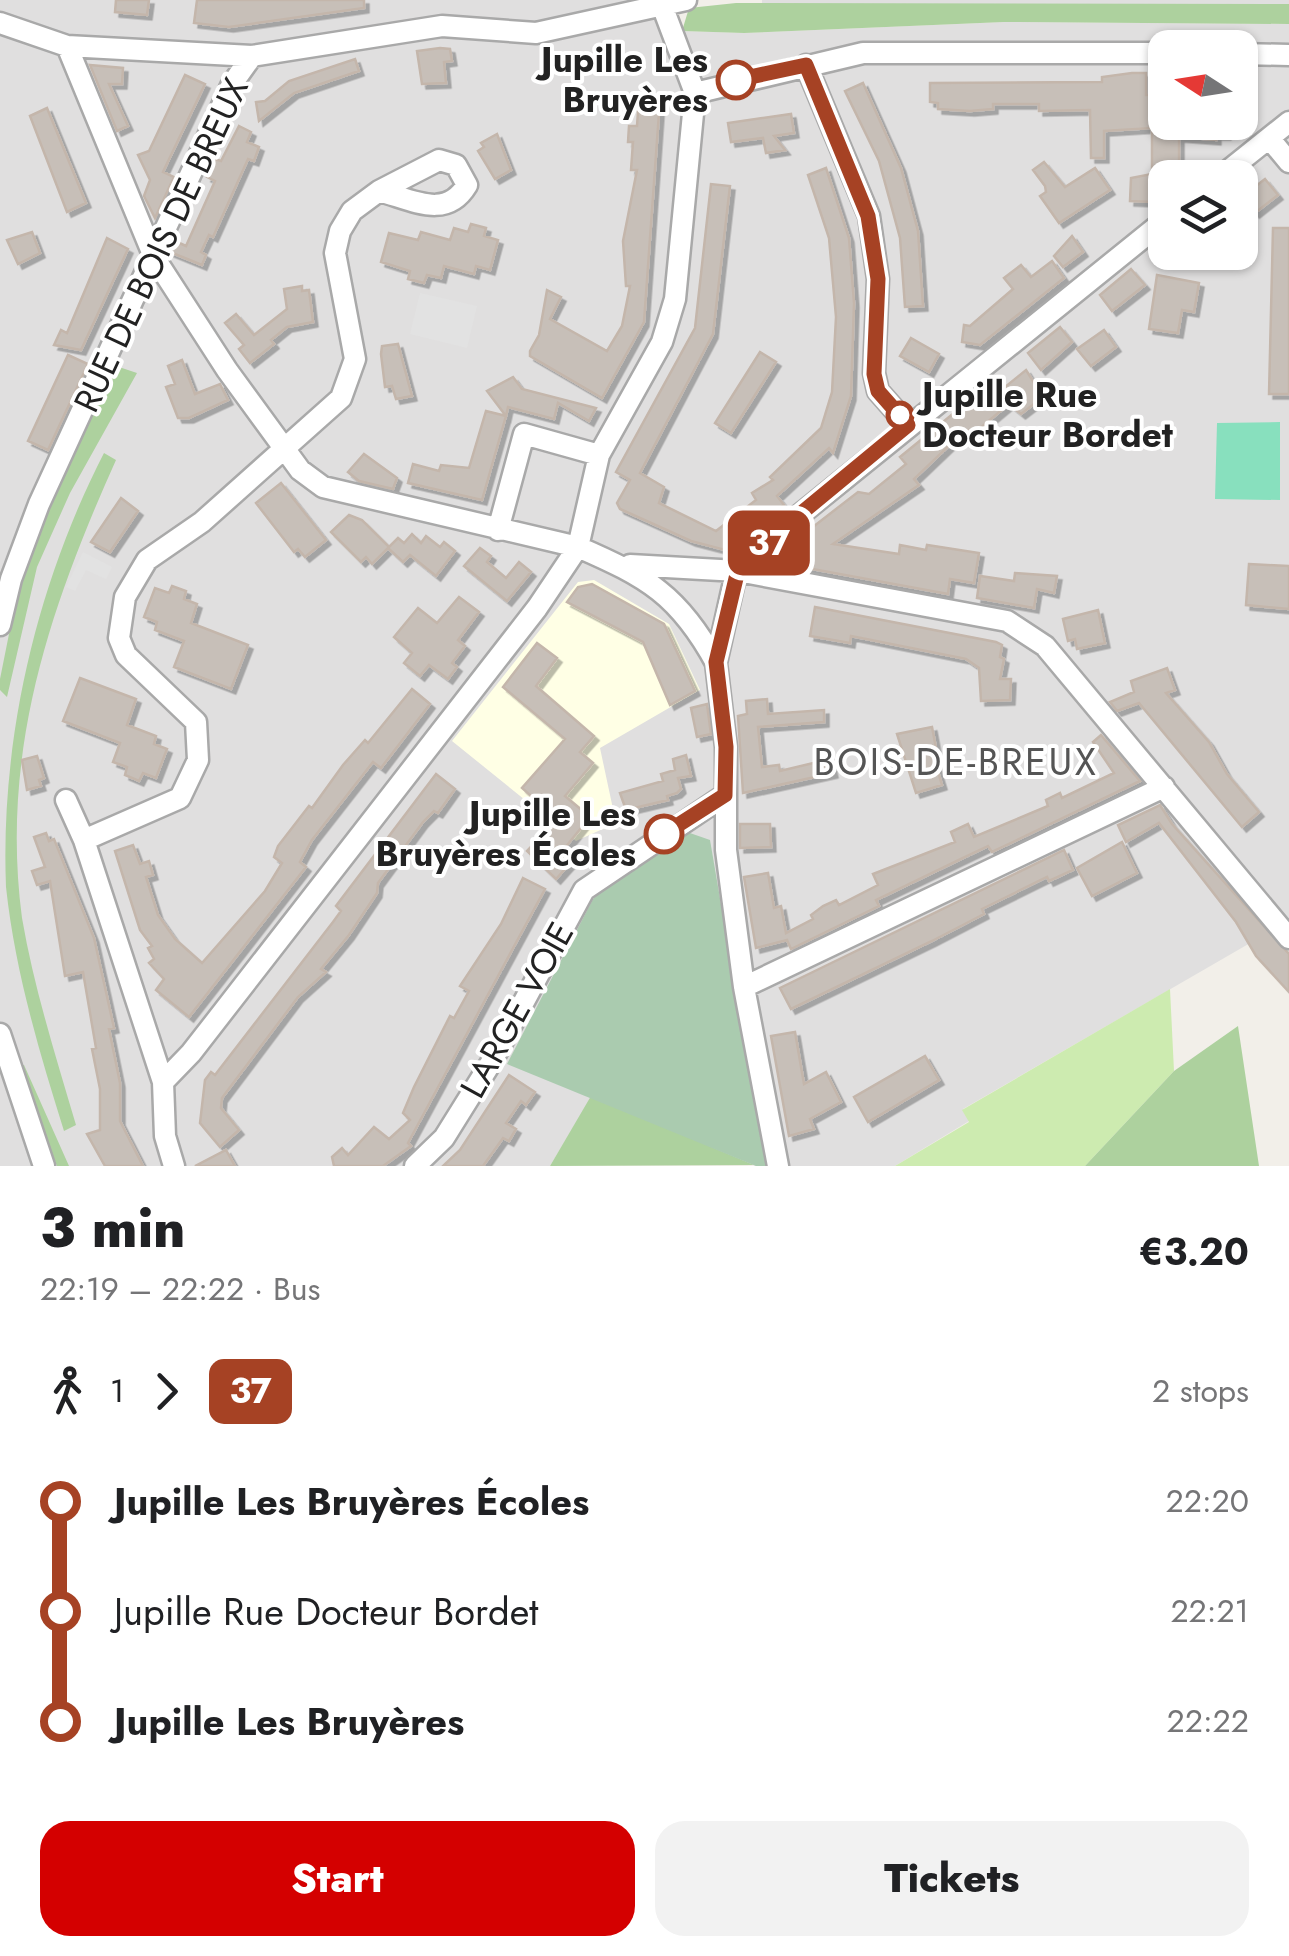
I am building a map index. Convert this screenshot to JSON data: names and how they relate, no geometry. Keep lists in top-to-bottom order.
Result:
{
  "streets": {
    "street": ["RUE DE BOIS DE BREUX", "LARGE VOIE"]
  },
  "districts": ["BOIS-DE-BREUX"],
  "places": ["Jupille Les Bruyères", "Jupille Rue Docteur Bordet", "Jupille Les Bruyères Écoles"],
  "lines": ["bus line 37"],
  "north": "left",
  "page": {
    "on_map": "37",
    "heading": ["3 min", "22:19 – 22:22 · Bus", "€3.20"],
    "legs": ["1", "37", "2 stops"],
    "list": [
      {
        "name": "Jupille Les Bruyères Écoles",
        "value": "22:20"
      },
      {
        "name": "Jupille Rue Docteur Bordet",
        "value": "22:21"
      },
      {
        "name": "Jupille Les Bruyères",
        "value": "22:22"
      }
    ],
    "buttons": ["Start", "Tickets"]
  }
}
